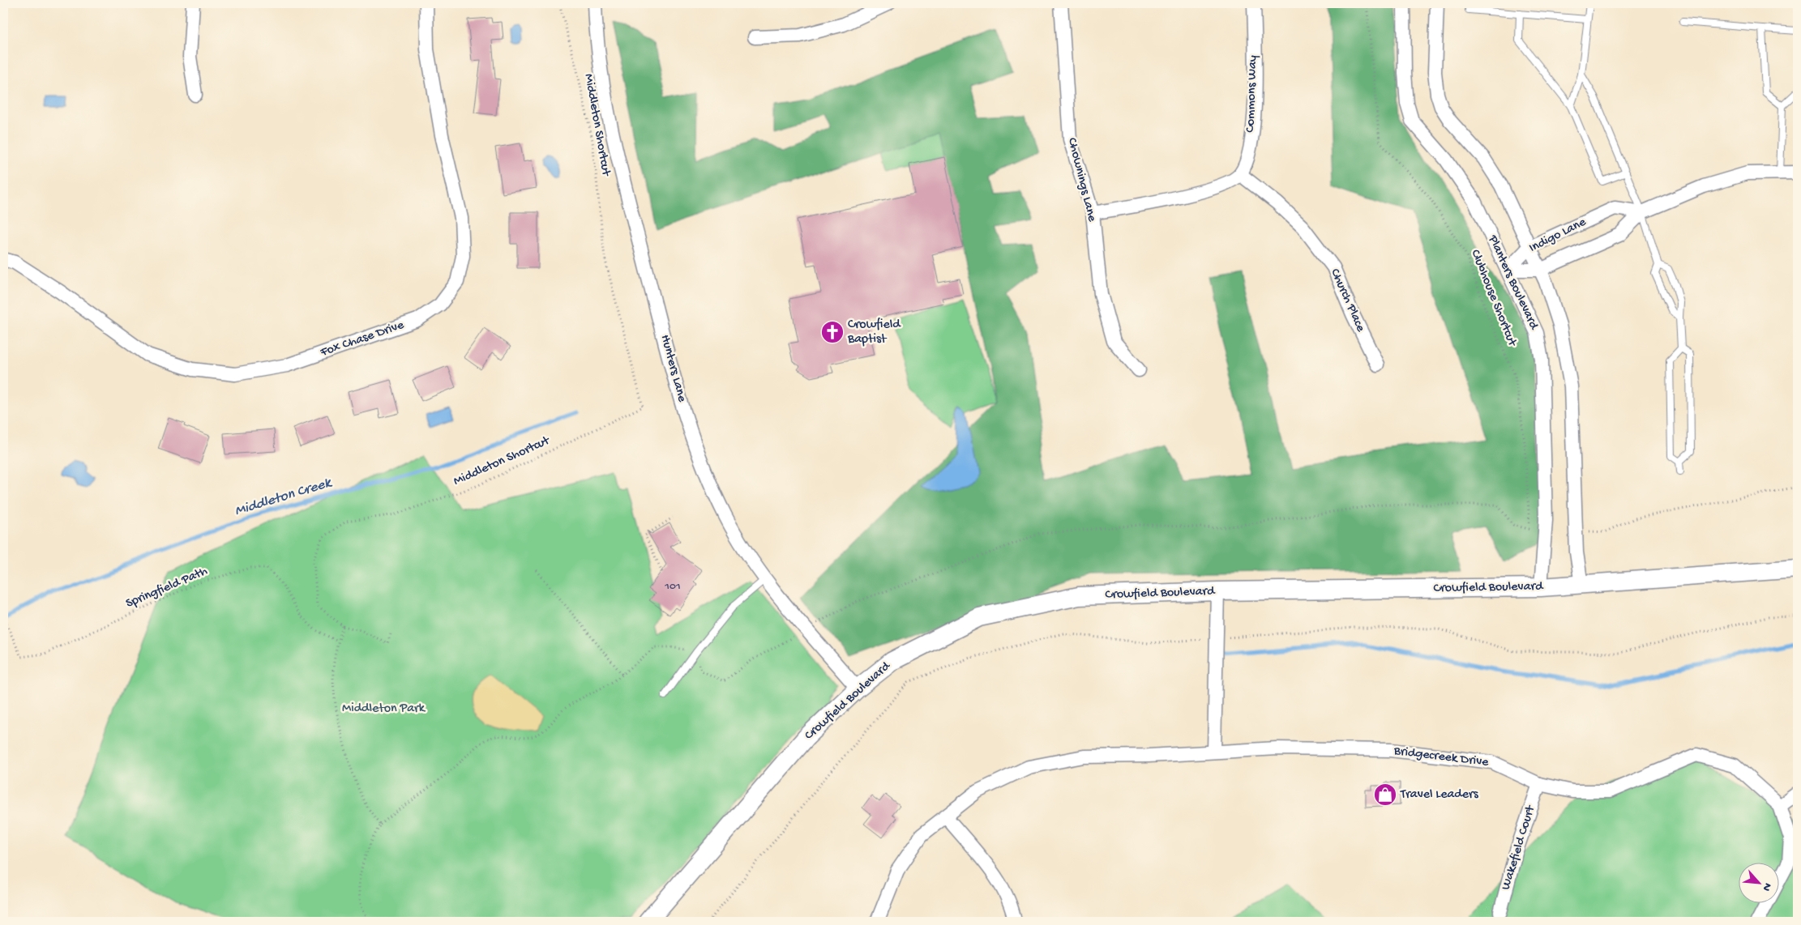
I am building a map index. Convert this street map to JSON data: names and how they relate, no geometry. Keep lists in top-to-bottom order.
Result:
{
  "streets": {
    "main road": ["Crowfield Boulevard"],
    "street": [
      "Commons Way",
      "Chownings Lane",
      "Indigo Lane",
      "Planters Boulevard",
      "Church Place",
      "Fox Chase Drive",
      "Hunters Lane",
      "Bridgecreek Drive",
      "Wakefield Court"
    ],
    "path": ["Middleton Shortcut", "Clubhouse Shortcut", "Springfield Path"]
  },
  "crossings": [
    ["Commons Way", "Church Place"],
    ["Indigo Lane", "Planters Boulevard"],
    ["Planters Boulevard", "Crowfield Boulevard"],
    ["Hunters Lane", "Crowfield Boulevard"],
    ["Bridgecreek Drive", "Wakefield Court"]
  ],
  "water": ["Middleton Creek"],
  "parks": ["Middleton Park"],
  "places": {
    "church": ["Crowfield Baptist"],
    "shop": ["Travel Leaders"]
  },
  "house_numbers": ["101"],
  "north": "bottom right"
}
